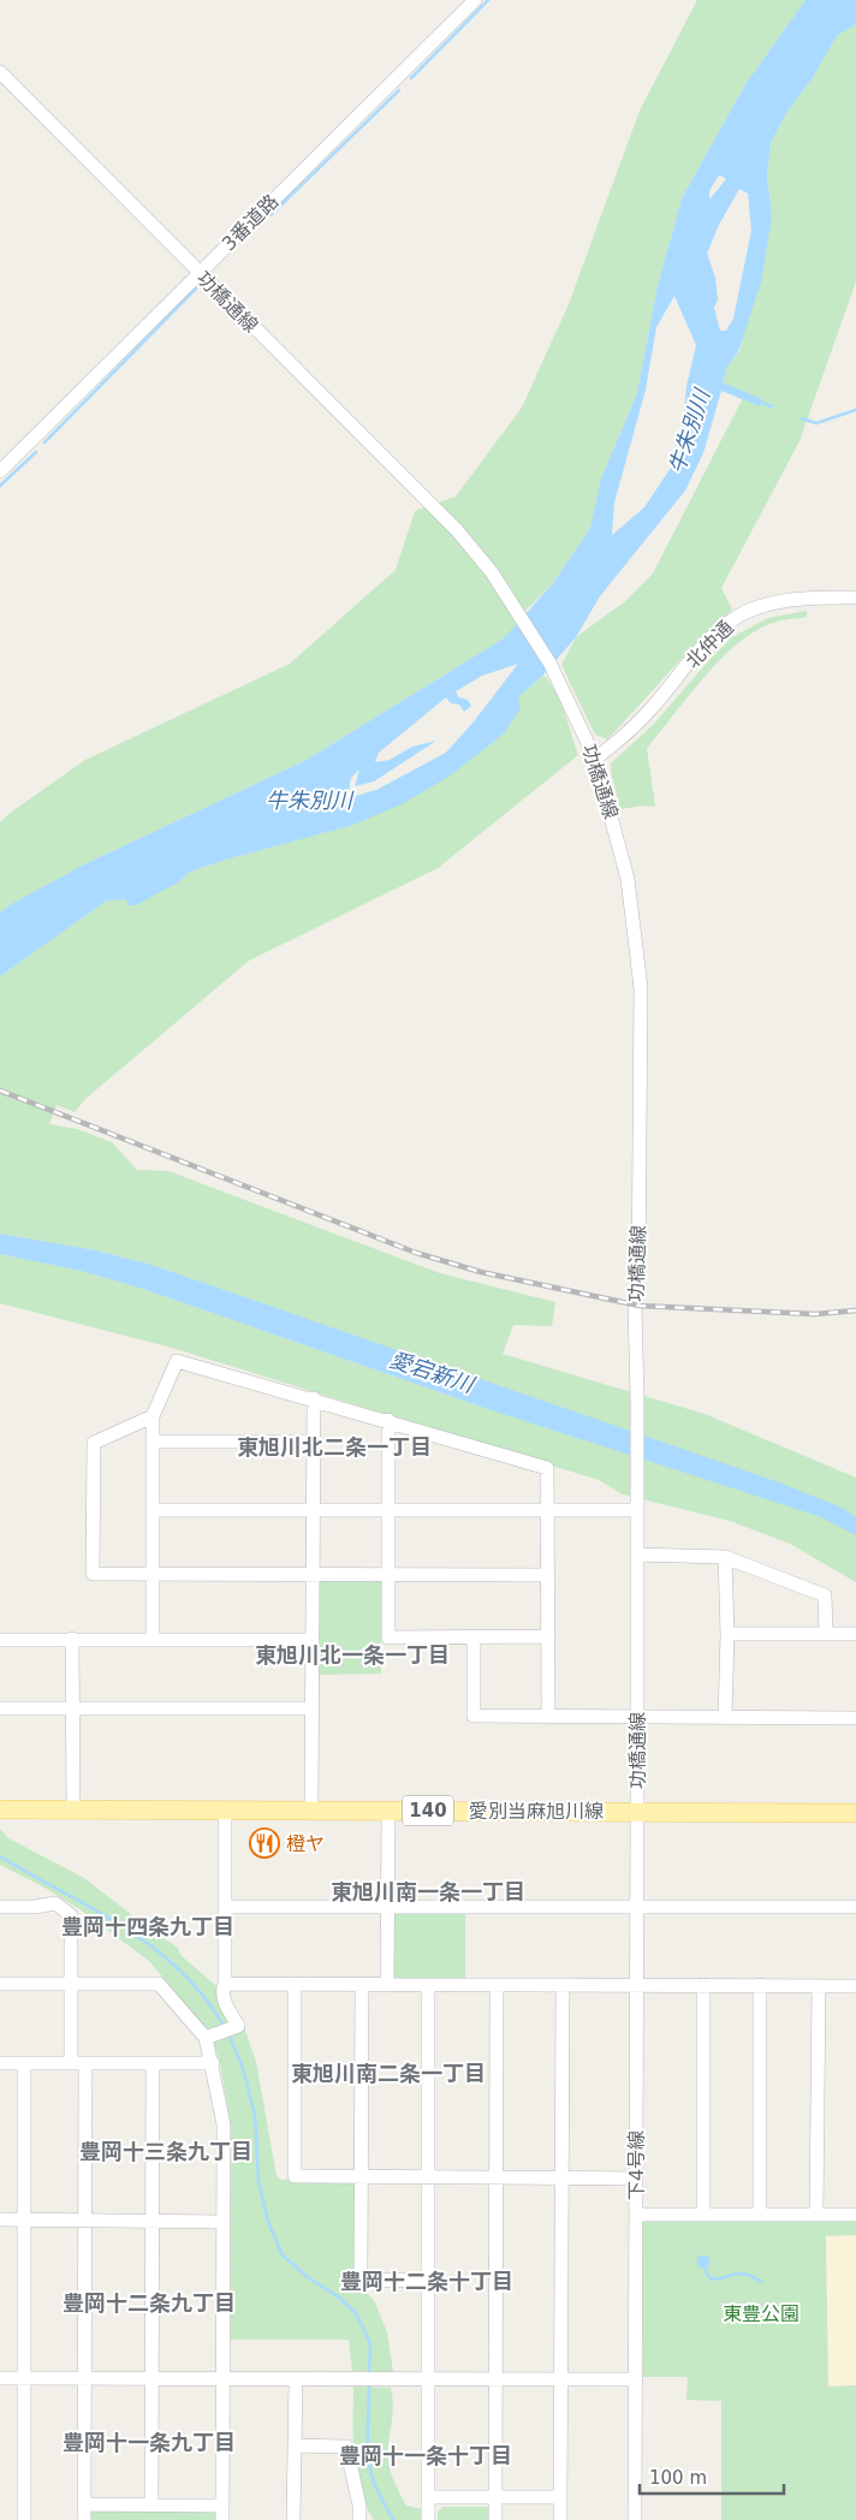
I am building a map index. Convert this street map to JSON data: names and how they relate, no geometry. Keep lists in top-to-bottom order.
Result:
{
  "streets": {
    "main road": ["140", "愛別当麻旭川線"],
    "street": [
      "3番道路",
      "功橋通線",
      "北仲通",
      "下4号線"
    ]
  },
  "crossings": [
    ["3番道路", "功橋通線"],
    ["功橋通線", "北仲通"],
    ["功橋通線", "愛別当麻旭川線"],
    ["功橋通線", "下4号線"],
    ["愛別当麻旭川線", "下4号線"]
  ],
  "districts": [
    "東旭川北二条一丁目",
    "東旭川北一条一丁目",
    "東旭川南一条一丁目",
    "豊岡十四条九丁目",
    "東旭川南二条一丁目",
    "豊岡十三条九丁目",
    "豊岡十二条十丁目",
    "豊岡十二条九丁目",
    "豊岡十一条九丁目",
    "豊岡十一条十丁目"
  ],
  "water": ["牛朱別川", "愛宕新川"],
  "parks": ["東豊公園"],
  "places": {
    "restaurant": ["橙ヤ"]
  },
  "scale_bar": "100 m"
}
